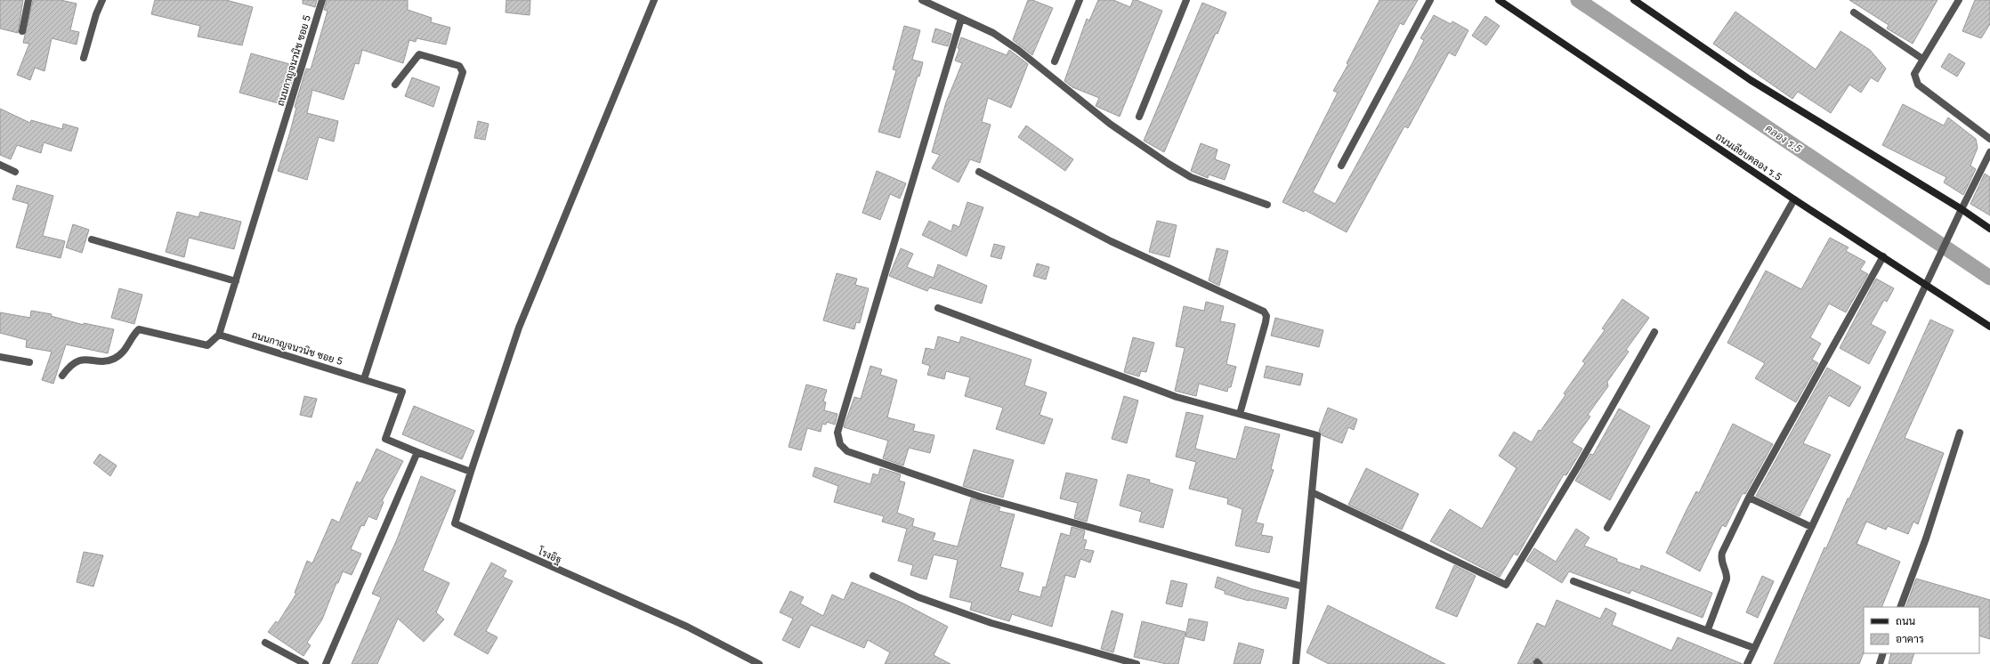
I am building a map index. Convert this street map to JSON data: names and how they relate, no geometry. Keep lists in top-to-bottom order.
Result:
{
  "streets": {
    "street": ["ถนนกาญจนวนิช ซอย 5", "ถนนเลียบคลอง ร.5", "โรงอิฐ"]
  },
  "water": ["คลอง ร.5"],
  "legend": ["ถนน", "อาคาร"]
}
